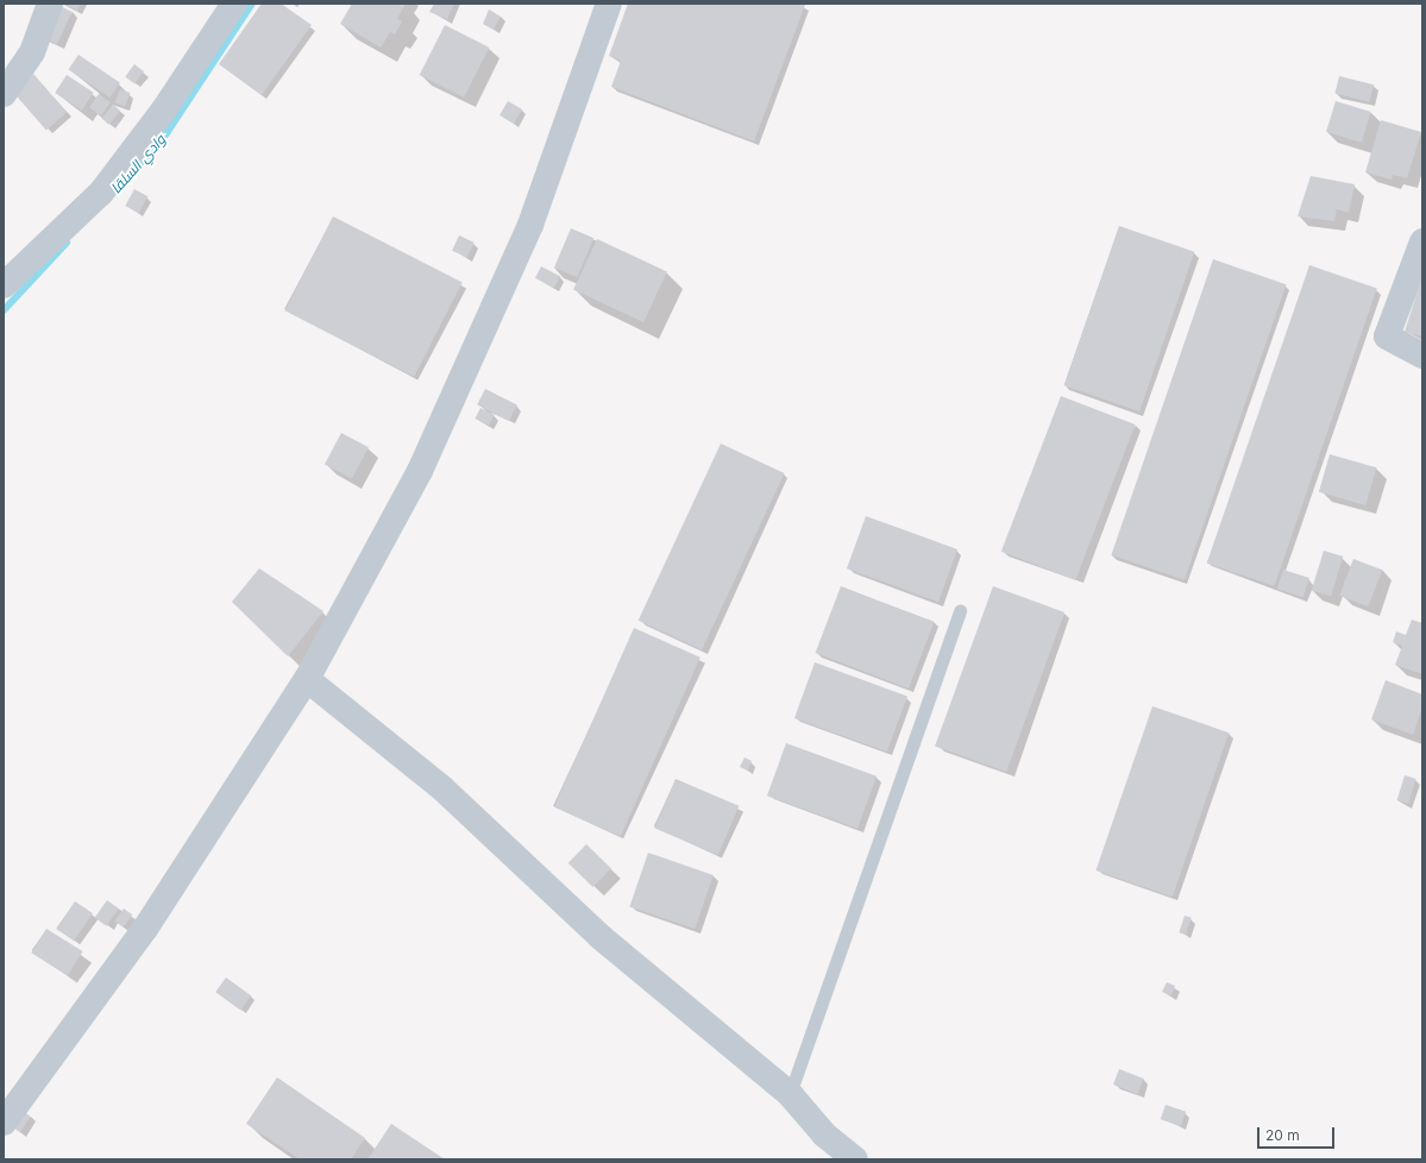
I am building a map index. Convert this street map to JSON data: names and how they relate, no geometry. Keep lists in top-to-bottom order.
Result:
{
  "water": ["وادي السلقا"],
  "scale_bar": "20 m"
}
